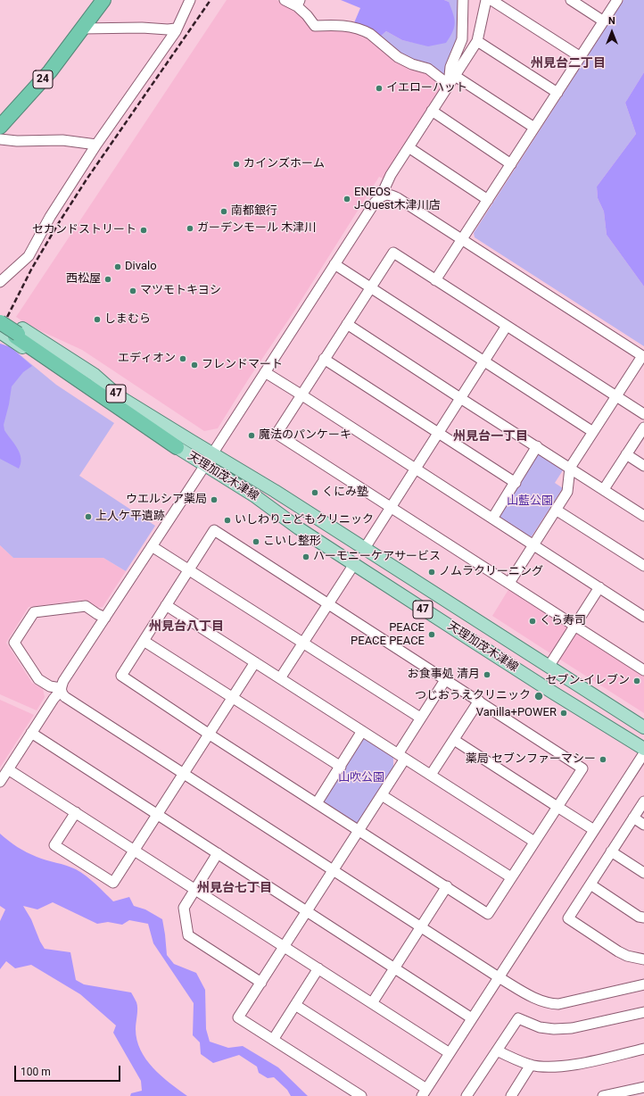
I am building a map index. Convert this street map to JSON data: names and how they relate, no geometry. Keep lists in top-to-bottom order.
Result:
{
  "streets": {
    "highway": ["24"],
    "main road": ["47", "天理加茂木津線"]
  },
  "districts": [
    "州見台二丁目",
    "州見台一丁目",
    "州見台八丁目",
    "州見台七丁目"
  ],
  "parks": ["山藍公園", "山吹公園"],
  "places": [
    "イエローハット",
    "カインズホーム",
    "ENEOS J-Quest木津川店",
    "南都銀行",
    "ガーデンモール 木津川",
    "セカンドストリート",
    "Divalo",
    "西松屋",
    "マツモトキヨシ",
    "しまむら",
    "エディオン",
    "フレンドマート",
    "魔法のパンケーキ",
    "くにみ塾",
    "ウエルシア薬局",
    "上人ケ平遺跡",
    "いしわりこどもクリニック",
    "こいし整形",
    "ハーモニーケアサービス",
    "ノムラクリーニング",
    "くら寿司",
    "PEACE PEACE PEACE",
    "お食事処 清月",
    "セブン-イレブン",
    "つじおうえクリニック",
    "Vanilla+POWER",
    "薬局 セブンファーマシー"
  ],
  "scale_bar": "100 m",
  "north": "top"
}
